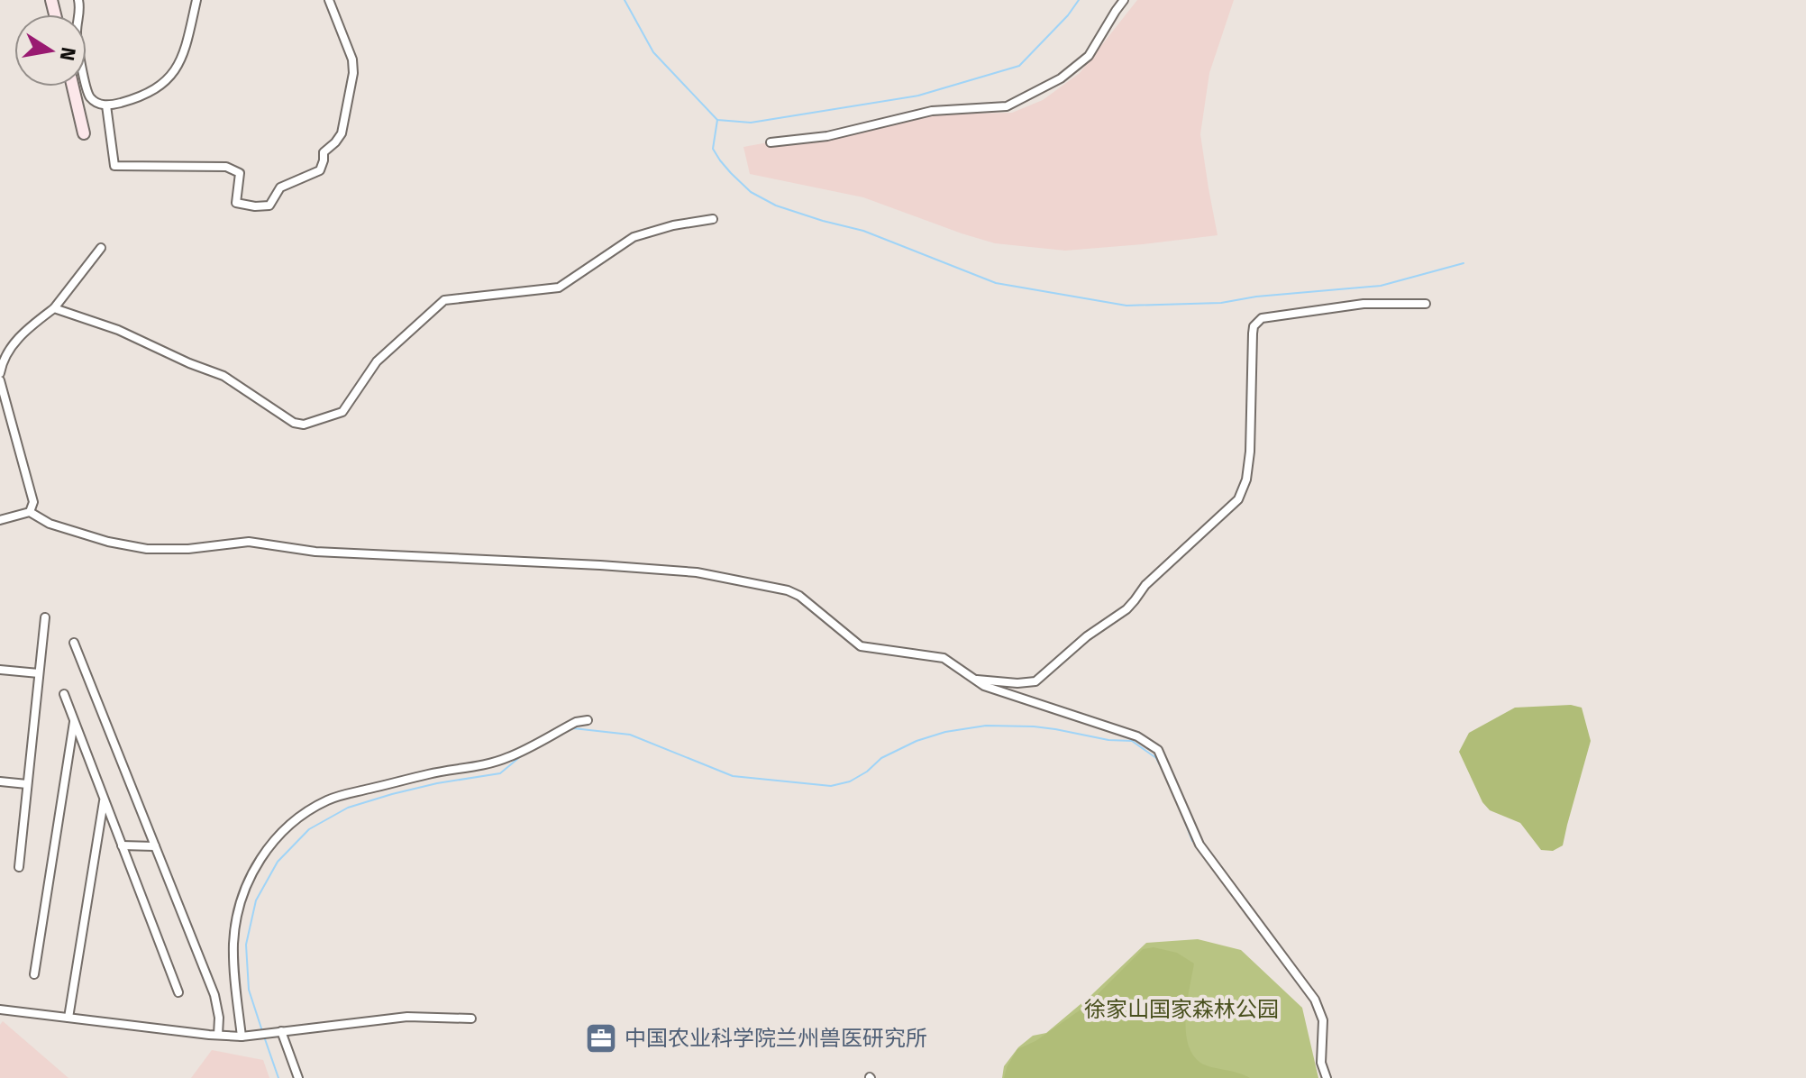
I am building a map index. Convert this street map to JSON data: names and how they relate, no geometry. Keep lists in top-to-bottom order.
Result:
{
  "parks": ["徐家山国家森林公园"],
  "places": {
    "office": ["中国农业科学院兰州兽医研究所"]
  },
  "north": "right"
}
